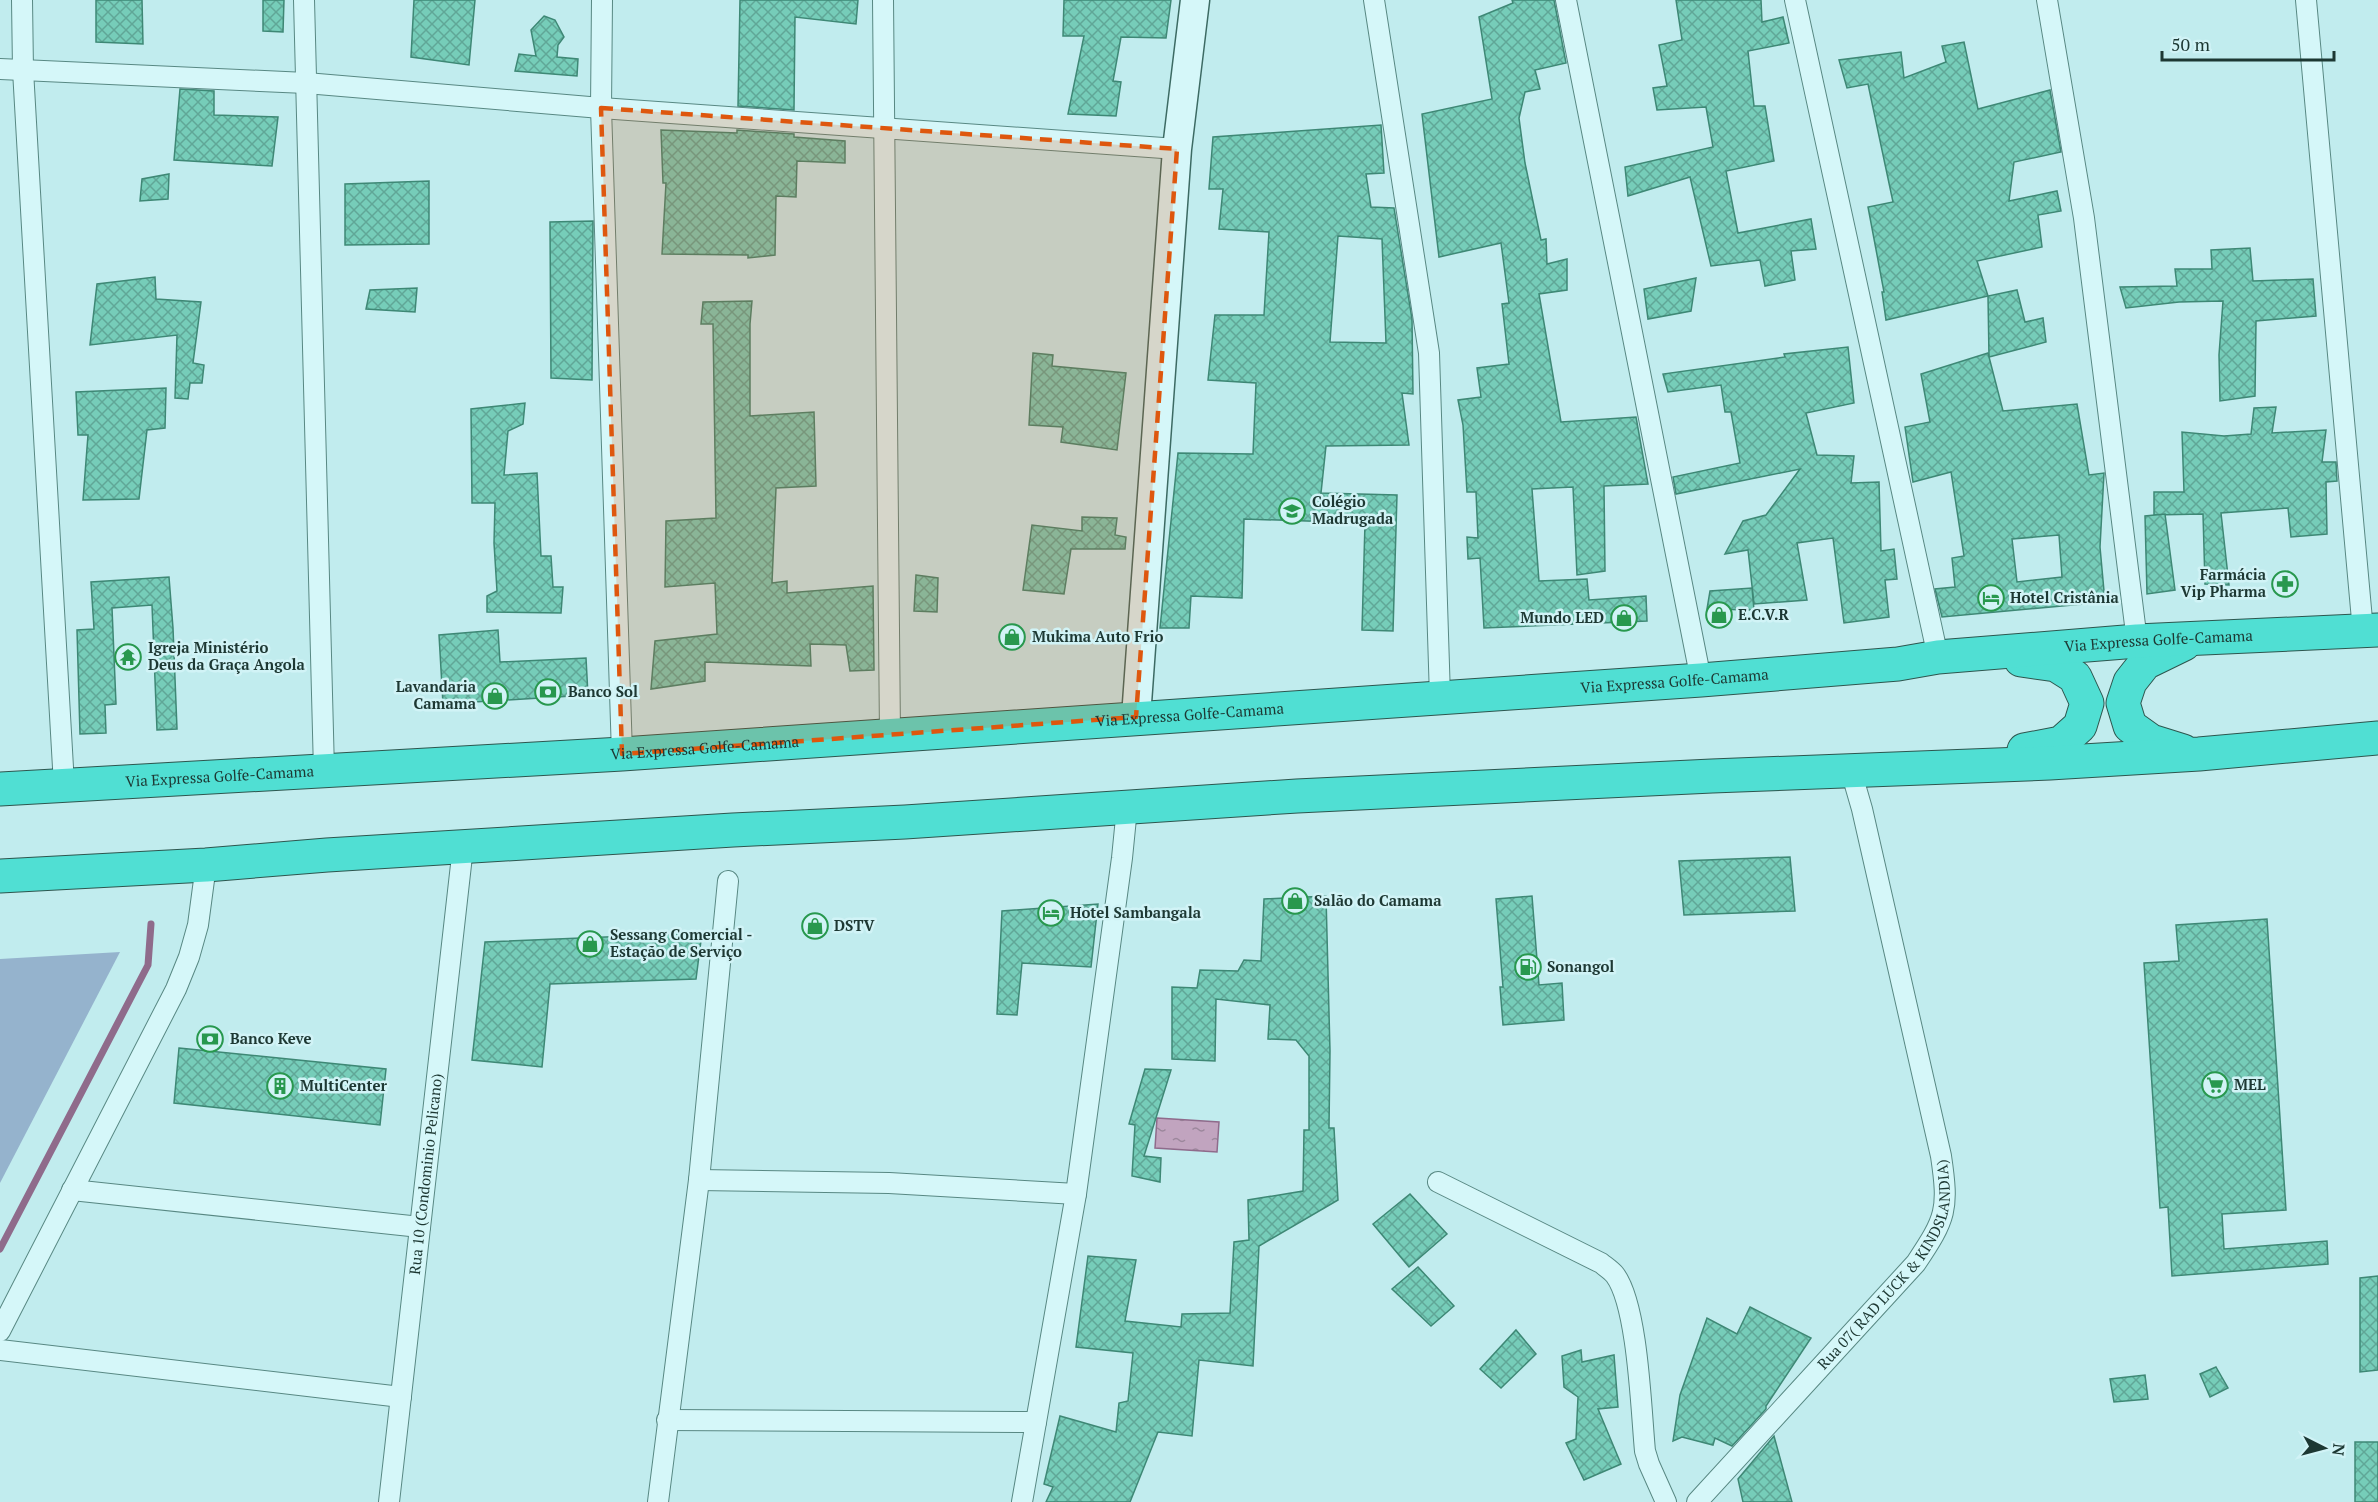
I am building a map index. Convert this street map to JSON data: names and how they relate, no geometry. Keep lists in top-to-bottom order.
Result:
{
  "streets": {
    "highway": ["Via Expressa Golfe-Camama"],
    "street": ["Rua 10 (Condominio Pelicano)", "Rua 07( RAD LUCK & KINDSLANDIA)"]
  },
  "places": {
    "school or university": ["Colégio Madrugada"],
    "pharmacy": ["Farmácia Vip Pharma"],
    "hotel": ["Hotel Cristânia", "Hotel Sambangala"],
    "shop": [
      "E.C.V.R",
      "Mundo LED",
      "Mukima Auto Frio",
      "Lavandaria Camama",
      "Salão do Camama",
      "DSTV",
      "Sessang Comercial - Estação de Serviço"
    ],
    "temple": ["Igreja Ministério Deus da Graça Angola"],
    "bank": ["Banco Sol", "Banco Keve"],
    "fuel station": ["Sonangol"],
    "supermarket": ["MEL"],
    "building": ["MultiCenter"]
  },
  "scale_bar": "50 m",
  "north": "right"
}
